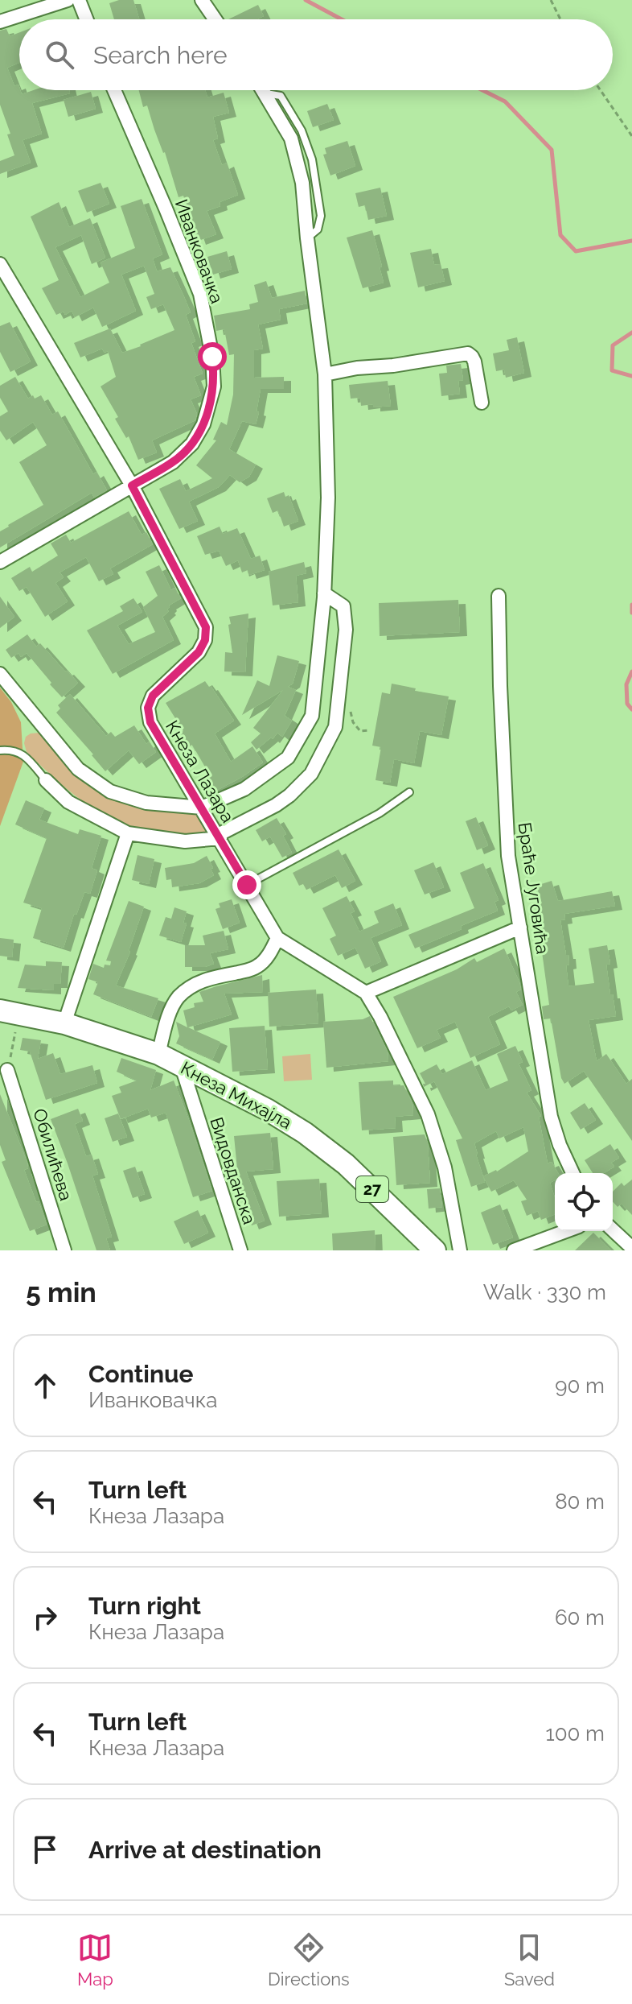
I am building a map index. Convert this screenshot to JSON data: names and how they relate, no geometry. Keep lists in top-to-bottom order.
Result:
{
  "streets": {
    "main road": ["Кнеза Михајла", "27"],
    "street": [
      "Иванковачка",
      "Кнеза Лазара",
      "Браће Југовића",
      "Обилићева",
      "Видовданска"
    ]
  },
  "crossings": [
    ["Иванковачка", "Кнеза Лазара"],
    ["Кнеза Михајла", "Видовданска"]
  ],
  "page": {
    "search": "Search here",
    "heading": ["5 min", "Walk · 330 m"],
    "list": [
      ["Continue", "Иванковачка", "90 m"],
      ["Turn left", "Кнеза Лазара", "80 m"],
      ["Turn right", "Кнеза Лазара", "60 m"],
      ["Turn left", "Кнеза Лазара", "100 m"],
      "Arrive at destination"
    ],
    "nav": ["Map", "Directions", "Saved"]
  }
}
